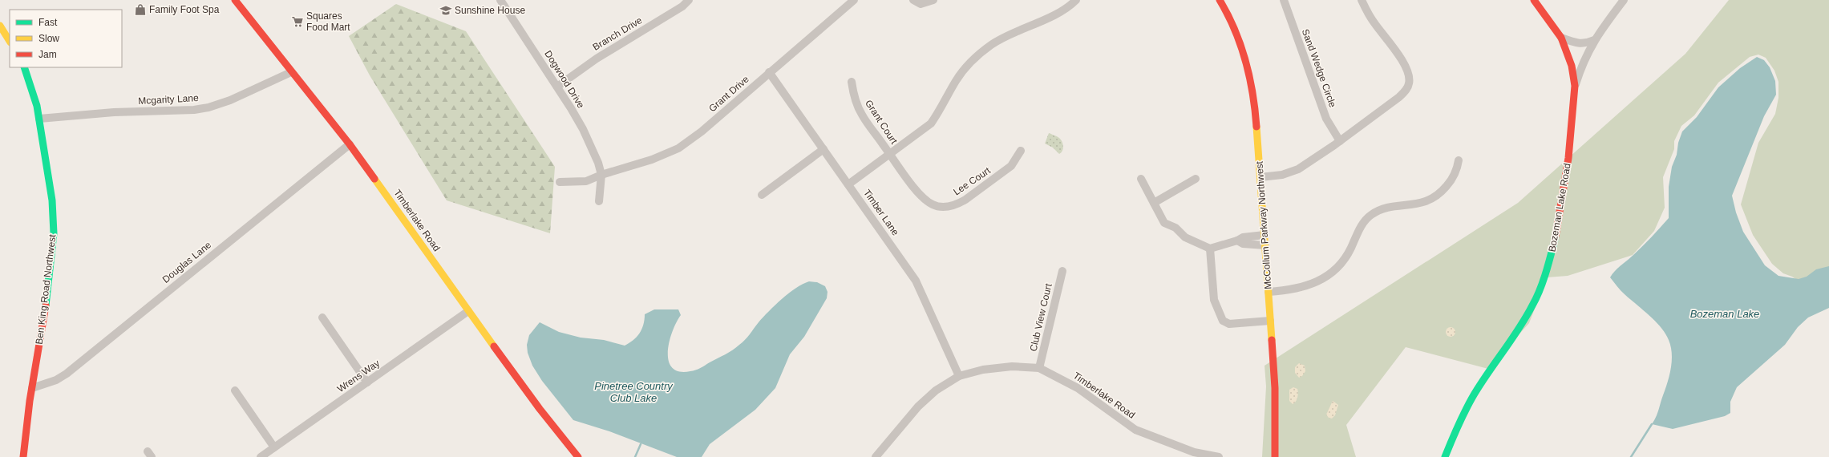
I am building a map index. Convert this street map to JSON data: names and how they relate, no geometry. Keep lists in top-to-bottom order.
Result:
{
  "streets": {
    "street": [
      "Branch Drive",
      "Sand Wedge Circle",
      "Dogwood Drive",
      "Grant Drive",
      "Mcgarity Lane",
      "Grant Court",
      "Lee Court",
      "Bozeman Lake Road",
      "Timber Lane",
      "Timberlake Road",
      "McCollum Parkway Northwest",
      "Douglas Lane",
      "Ben King Road Northwest",
      "Club View Court",
      "Wrens Way"
    ]
  },
  "crossings": [
    ["Branch Drive", "Dogwood Drive"],
    ["Dogwood Drive", "Grant Drive"],
    ["Grant Drive", "Timber Lane"],
    ["Mcgarity Lane", "Timberlake Road"],
    ["Mcgarity Lane", "Ben King Road Northwest"],
    ["Grant Court", "Lee Court"],
    ["Timber Lane", "Timberlake Road"],
    ["Timberlake Road", "Douglas Lane"],
    ["Timberlake Road", "Club View Court"],
    ["Timberlake Road", "Wrens Way"],
    ["Douglas Lane", "Ben King Road Northwest"]
  ],
  "water": ["Bozeman Lake", "Pinetree Country Club Lake"],
  "places": {
    "shop": ["Family Foot Spa"],
    "school or university": ["Sunshine House"],
    "supermarket": ["Squares Food Mart"]
  },
  "legend": ["Fast", "Slow", "Jam"]
}
